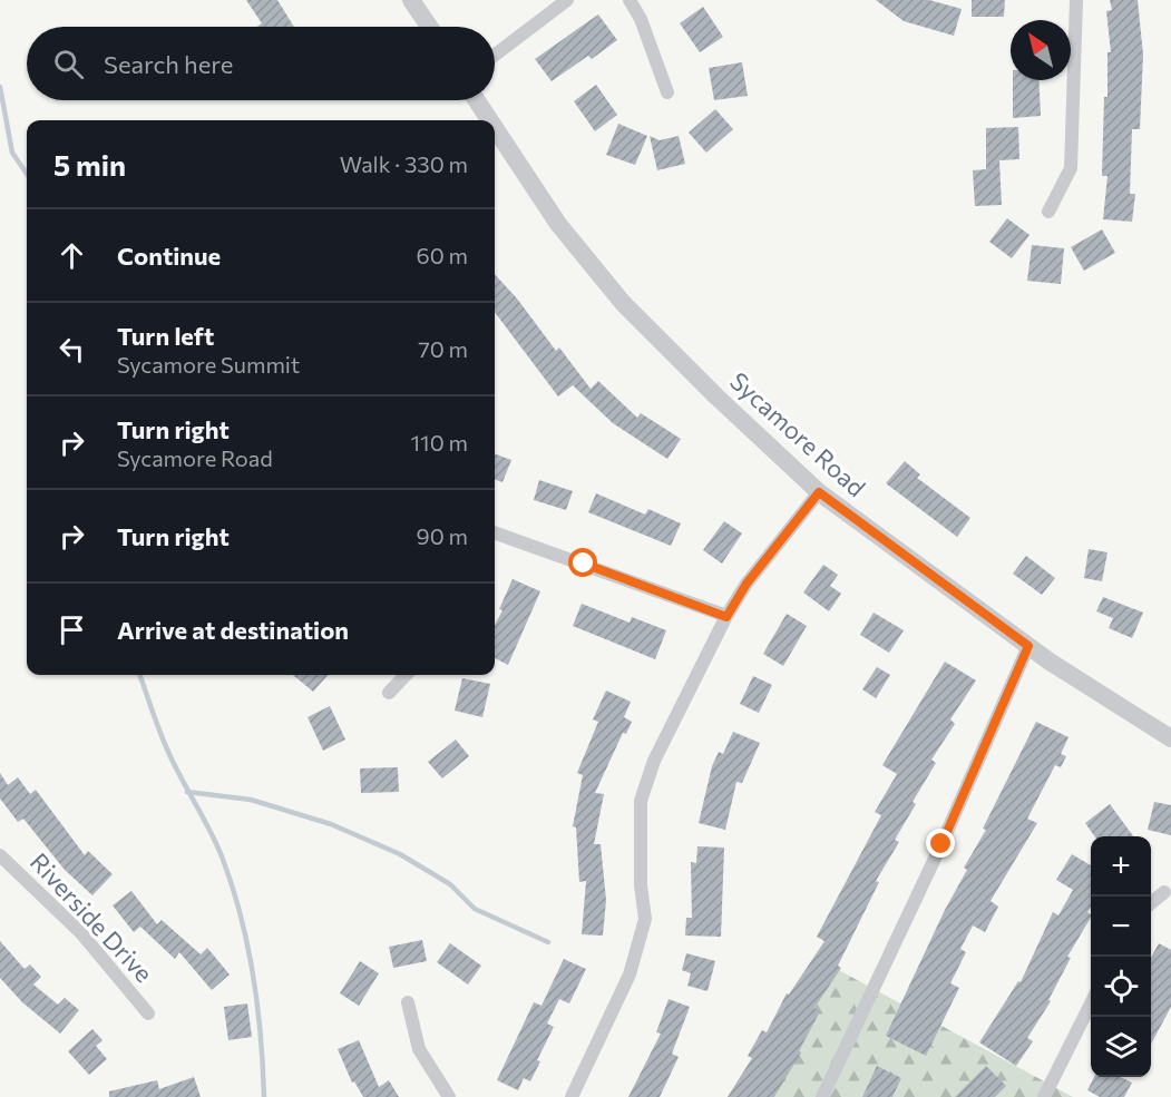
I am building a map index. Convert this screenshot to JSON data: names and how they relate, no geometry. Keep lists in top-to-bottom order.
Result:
{
  "streets": {
    "street": ["Sycamore Road", "Riverside Drive"]
  },
  "north": "top left",
  "page": {
    "search": "Search here",
    "heading": ["5 min", "Walk · 330 m"],
    "list": [
      ["Continue", "60 m"],
      ["Turn left", "Sycamore Summit", "70 m"],
      ["Turn right", "Sycamore Road", "110 m"],
      ["Turn right", "90 m"],
      "Arrive at destination"
    ],
    "map_buttons": ["+", "−"]
  }
}
